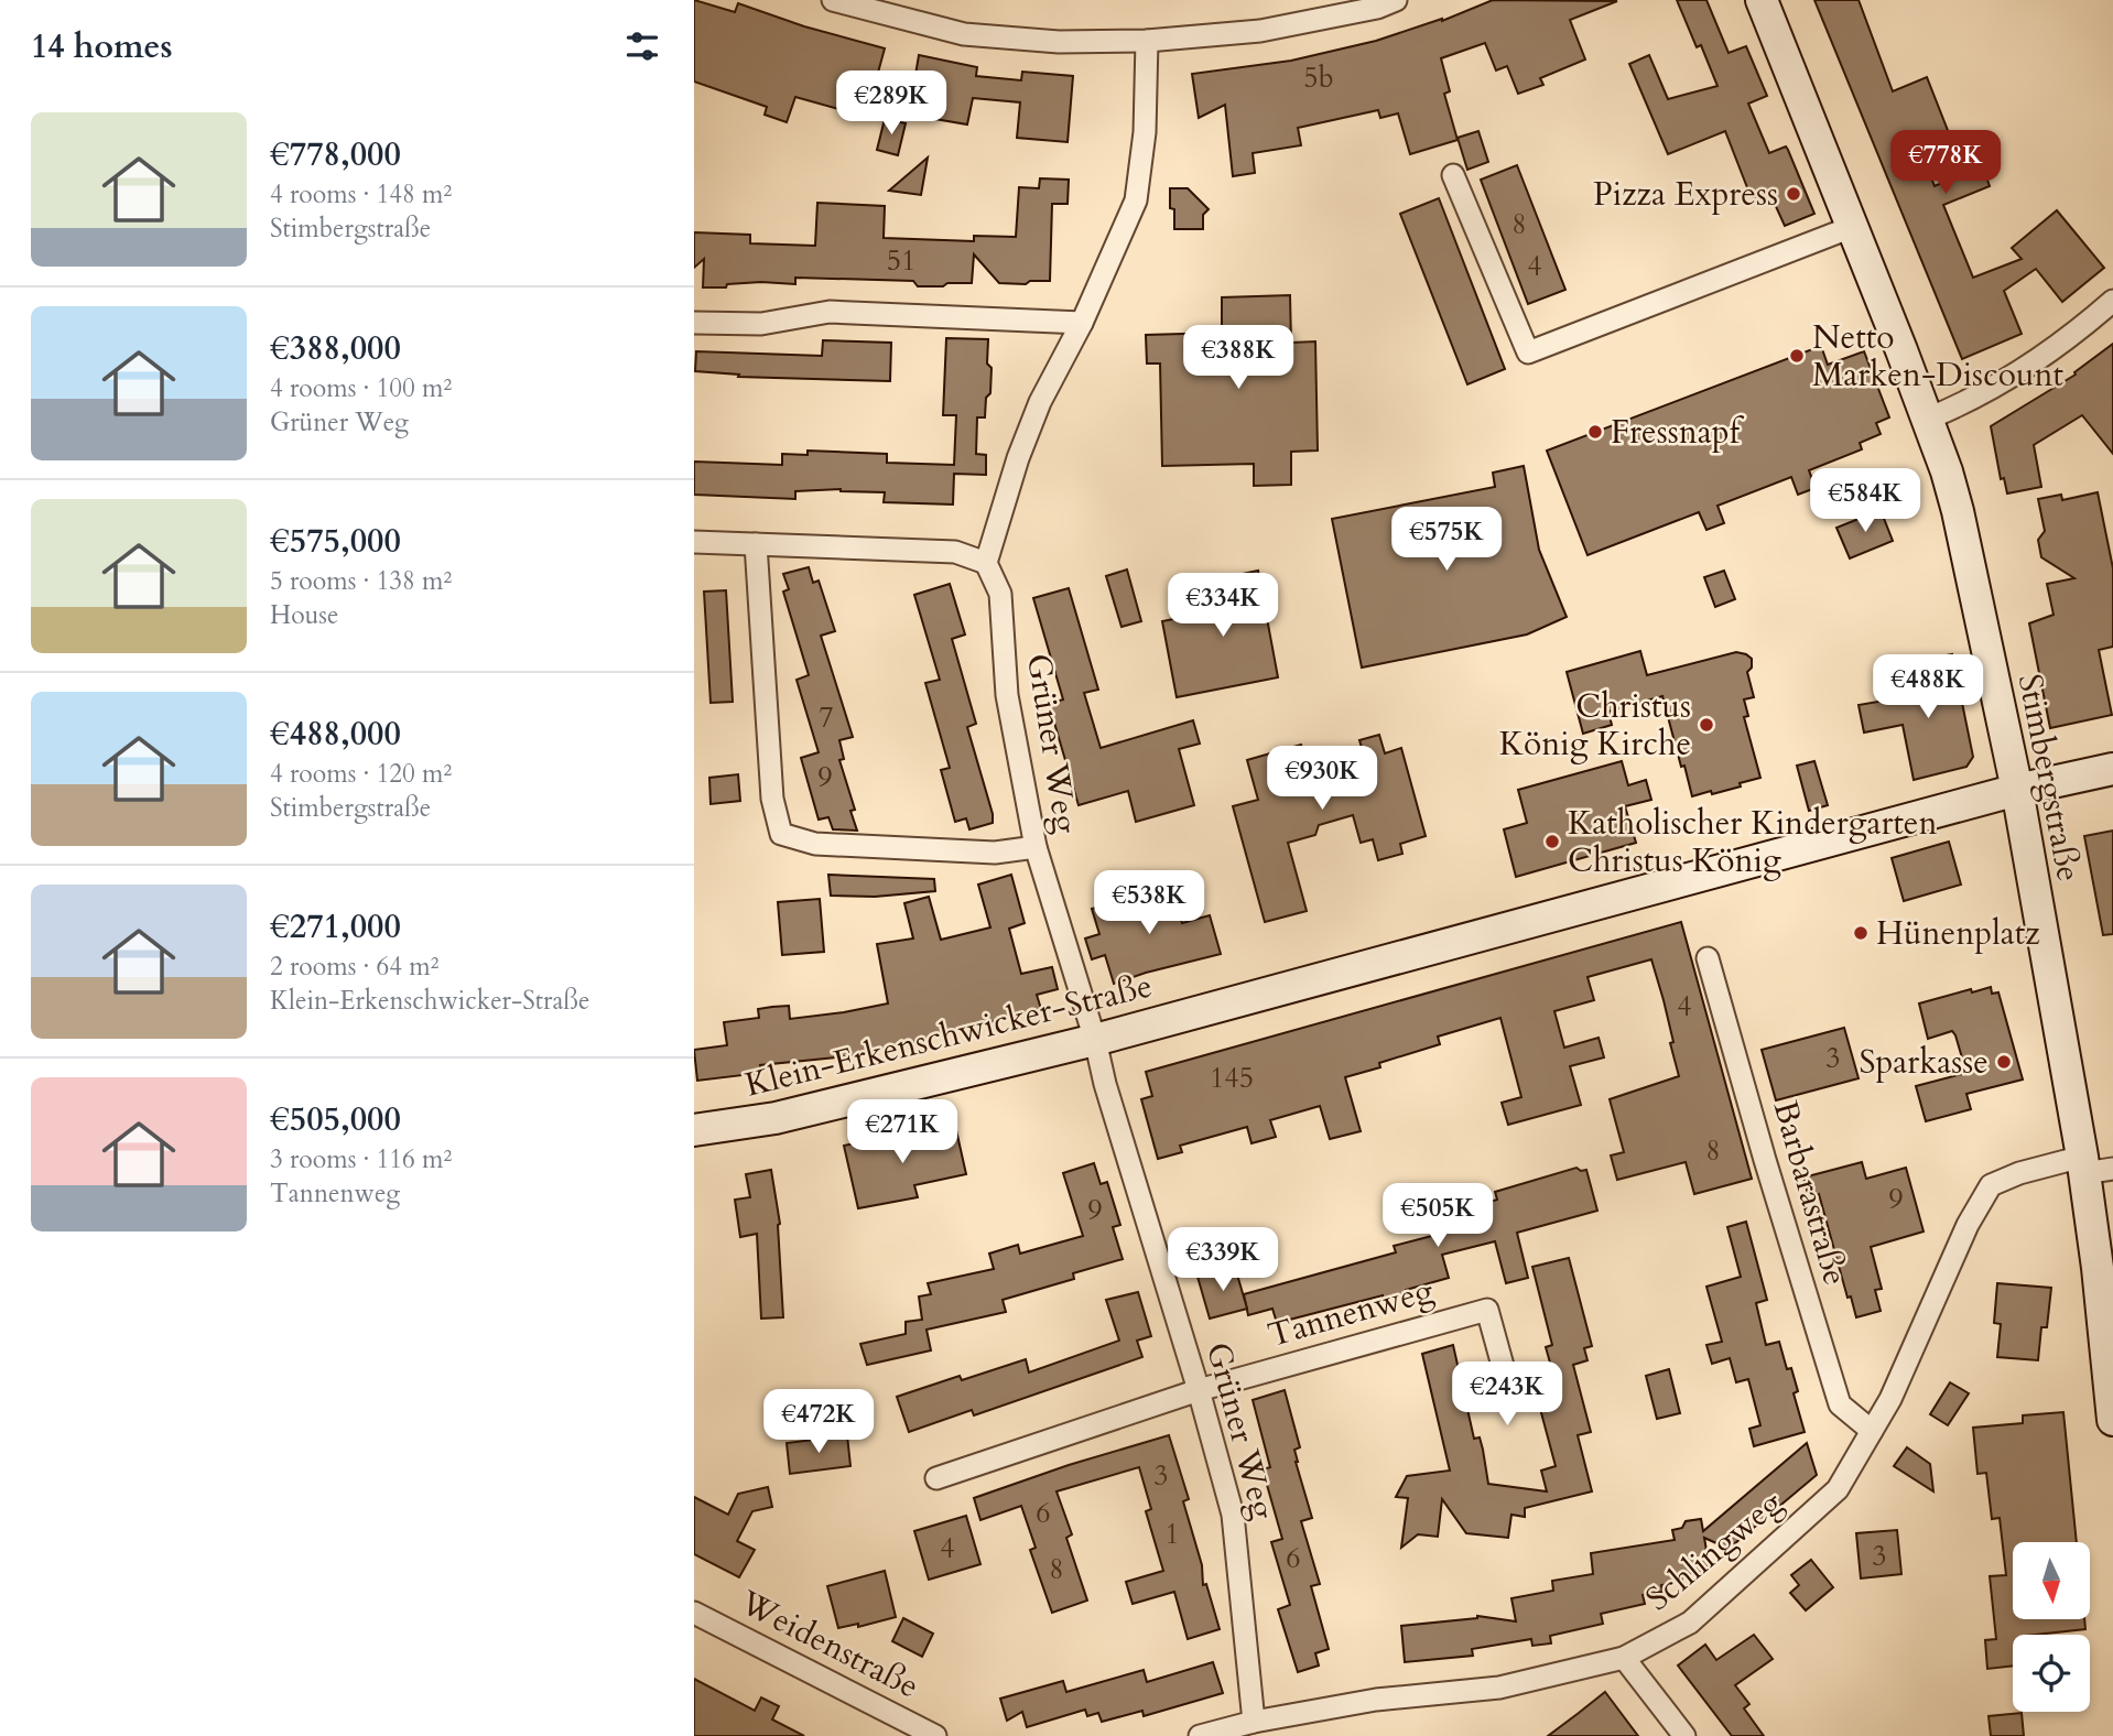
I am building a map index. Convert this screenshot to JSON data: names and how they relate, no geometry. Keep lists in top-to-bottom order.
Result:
{
  "streets": {
    "street": [
      "Grüner Weg",
      "Stimbergstraße",
      "Klein-Erkenschwicker-Straße",
      "Barbarastraße",
      "Tannenweg",
      "Schlingweg",
      "Weidenstraße"
    ]
  },
  "crossings": [
    ["Grüner Weg", "Klein-Erkenschwicker-Straße"],
    ["Grüner Weg", "Tannenweg"],
    ["Grüner Weg", "Schlingweg"],
    ["Stimbergstraße", "Klein-Erkenschwicker-Straße"],
    ["Stimbergstraße", "Schlingweg"],
    ["Barbarastraße", "Schlingweg"]
  ],
  "places": [
    "Pizza Express",
    "Netto Marken-Discount",
    "Fressnapf",
    "Christus König Kirche",
    "Katholischer Kindergarten Christus König",
    "Hünenplatz",
    "Sparkasse"
  ],
  "house_numbers": [
    "5b",
    "8",
    "51",
    "4",
    "7",
    "9",
    "4",
    "3",
    "145",
    "8",
    "9",
    "9",
    "3",
    "6",
    "1",
    "4",
    "3",
    "6",
    "8"
  ],
  "north": "bottom",
  "page": {
    "heading": "14 homes",
    "price": [
      "€289K",
      "€778K",
      "€388K",
      "€584K",
      "€575K",
      "€334K",
      "€488K",
      "€930K",
      "€538K",
      "€271K",
      "€505K",
      "€339K",
      "€243K",
      "€472K"
    ],
    "list": [
      {
        "name": "€778,000",
        "note": "4 rooms · 148 m² · Stimbergstraße"
      },
      {
        "name": "€388,000",
        "note": "4 rooms · 100 m² · Grüner Weg"
      },
      {
        "name": "€575,000",
        "note": "5 rooms · 138 m² · House"
      },
      {
        "name": "€488,000",
        "note": "4 rooms · 120 m² · Stimbergstraße"
      },
      {
        "name": "€271,000",
        "note": "2 rooms · 64 m² · Klein-Erkenschwicker-Straße"
      },
      {
        "name": "€505,000",
        "note": "3 rooms · 116 m² · Tannenweg"
      }
    ]
  }
}
